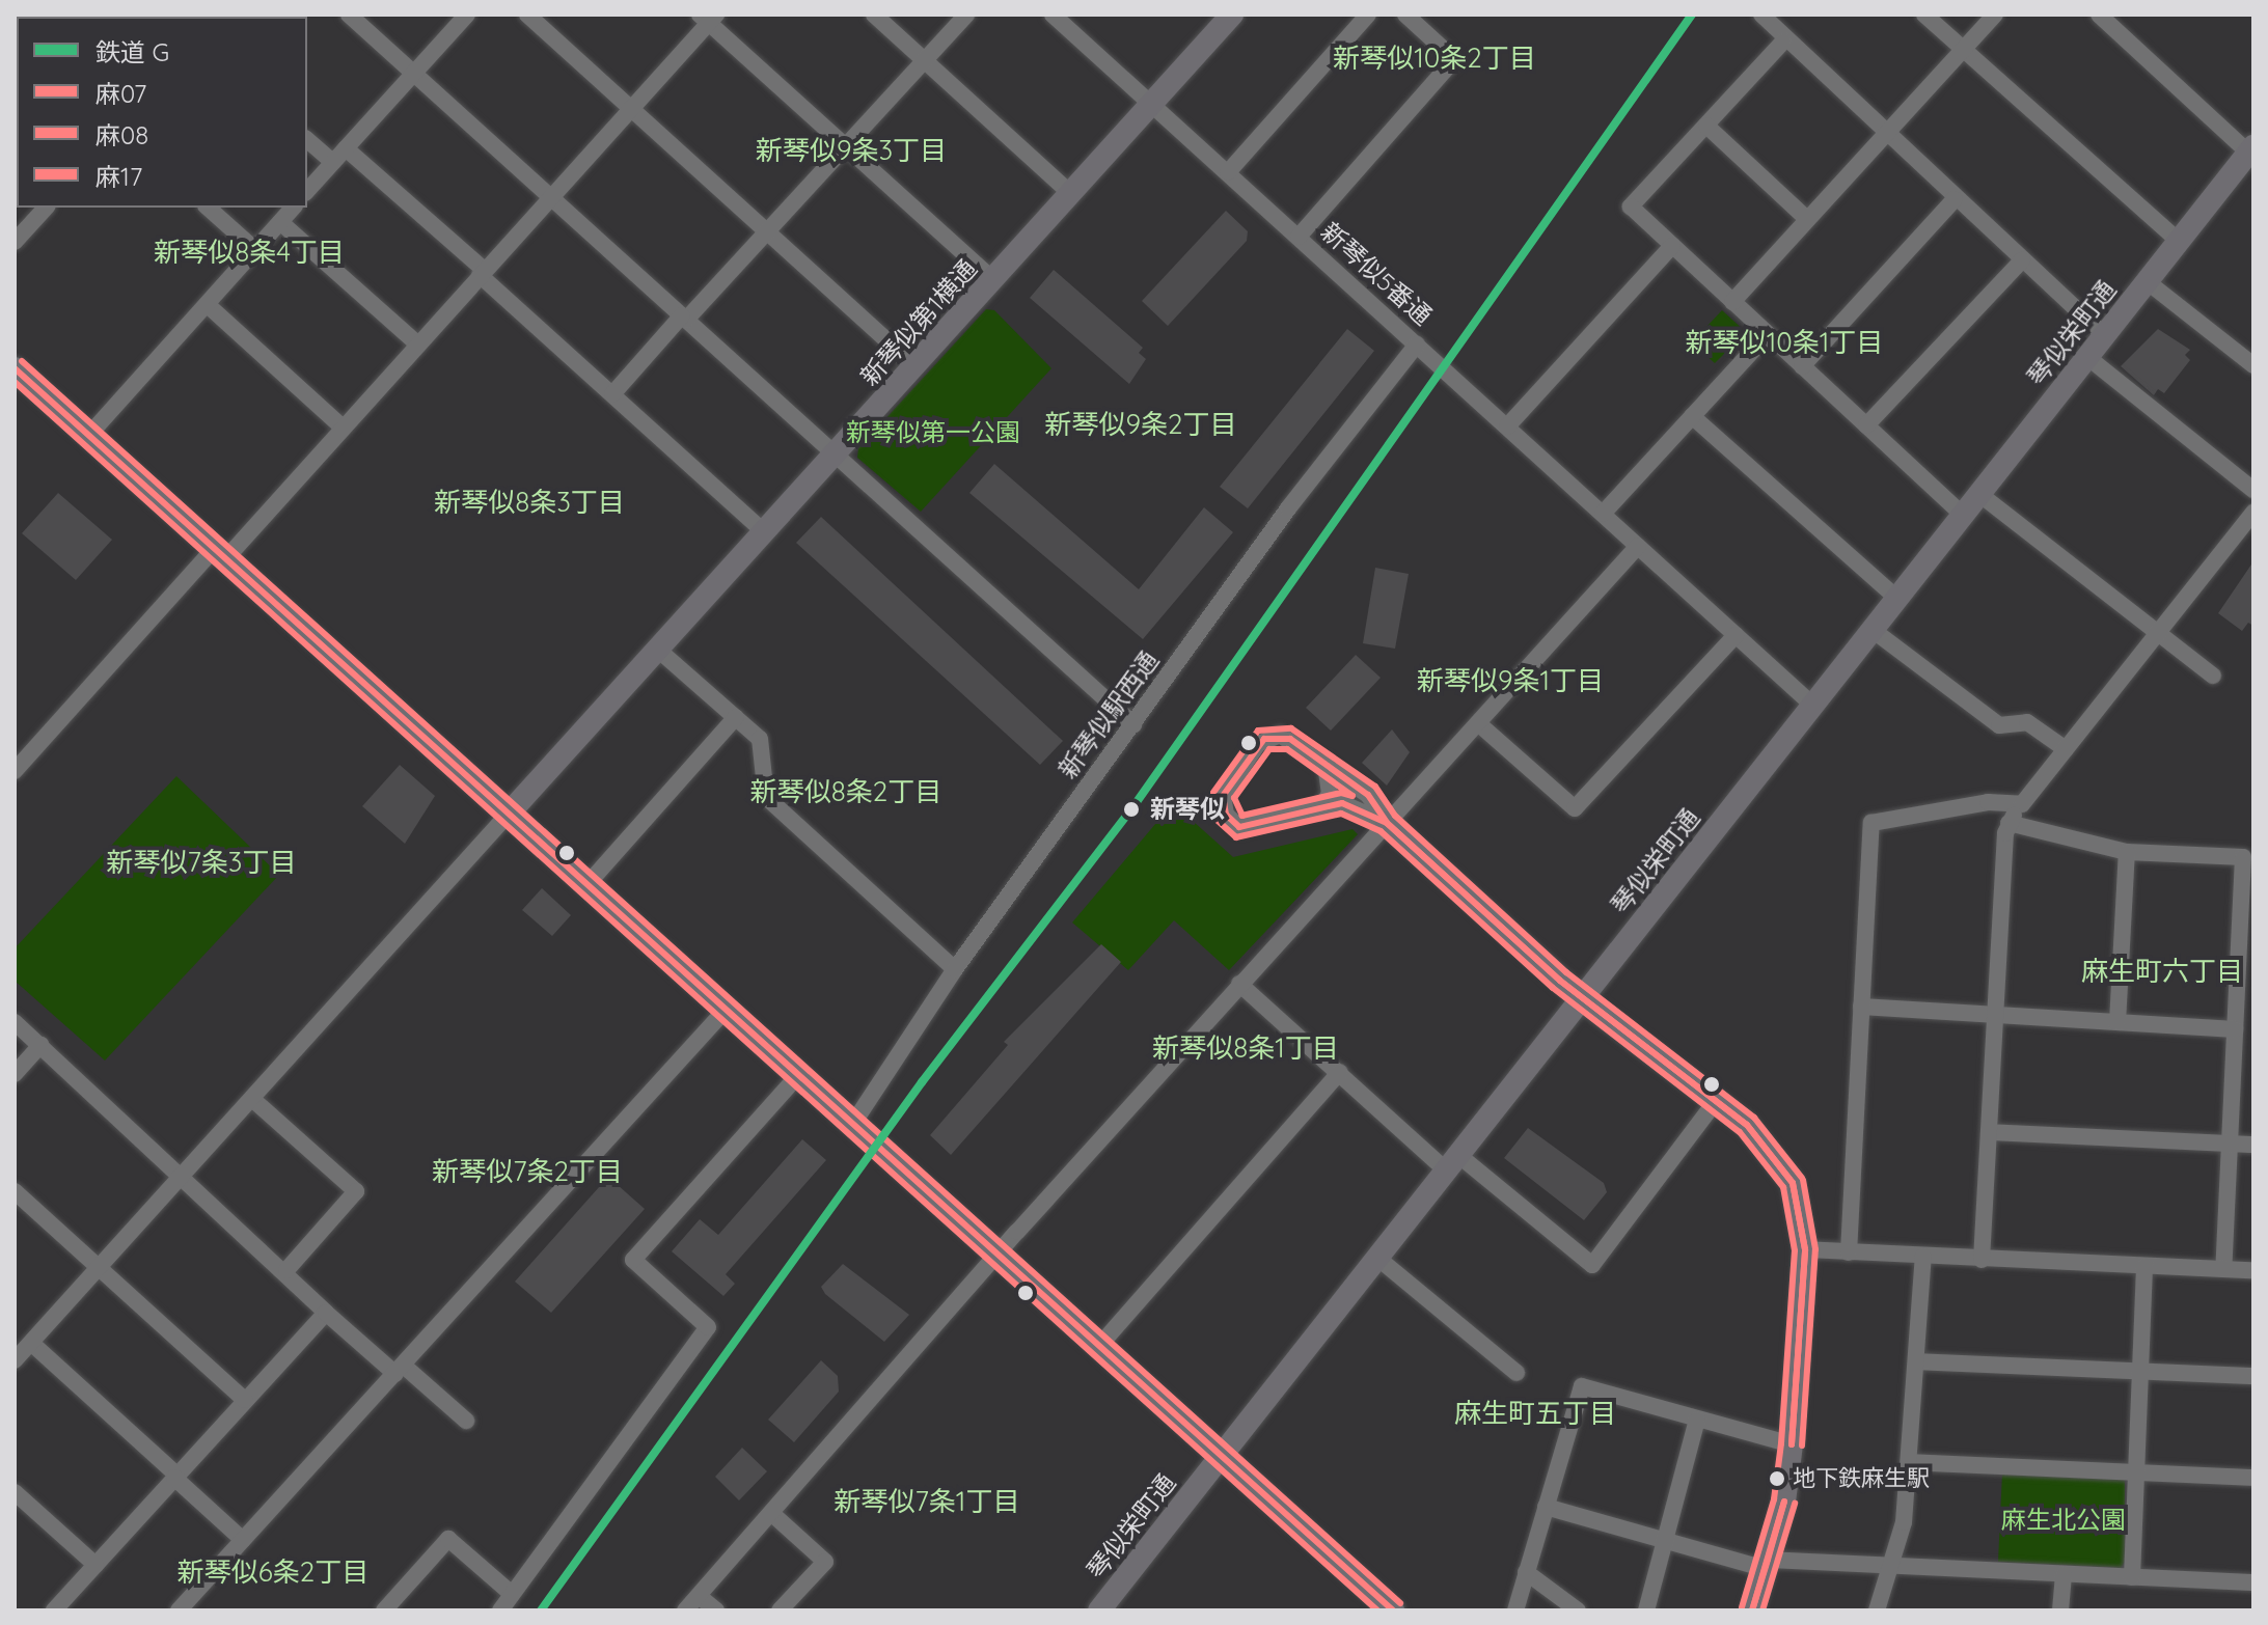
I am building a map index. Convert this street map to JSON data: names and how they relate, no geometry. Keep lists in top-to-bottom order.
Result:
{
  "streets": {
    "main road": ["新琴似第1横通", "琴似栄町通"],
    "street": ["新琴似5番通", "新琴似駅西通"]
  },
  "crossings": [
    ["新琴似5番通", "新琴似第1横通"],
    ["新琴似5番通", "琴似栄町通"],
    ["新琴似5番通", "新琴似駅西通"]
  ],
  "districts": [
    "新琴似10条2丁目",
    "新琴似9条3丁目",
    "新琴似8条4丁目",
    "新琴似10条1丁目",
    "新琴似9条2丁目",
    "新琴似8条3丁目",
    "新琴似9条1丁目",
    "新琴似8条2丁目",
    "新琴似7条3丁目",
    "麻生町六丁目",
    "新琴似8条1丁目",
    "新琴似7条2丁目",
    "麻生町五丁目",
    "新琴似7条1丁目",
    "新琴似6条2丁目"
  ],
  "parks": ["新琴似第一公園", "麻生北公園"],
  "places": ["新琴似", "地下鉄麻生駅"],
  "lines": [
    "rail line G",
    "transit line 麻17",
    "transit line 麻07",
    "transit line 麻08"
  ],
  "legend": [
    "鉄道 G",
    "麻07",
    "麻08",
    "麻17"
  ]
}
